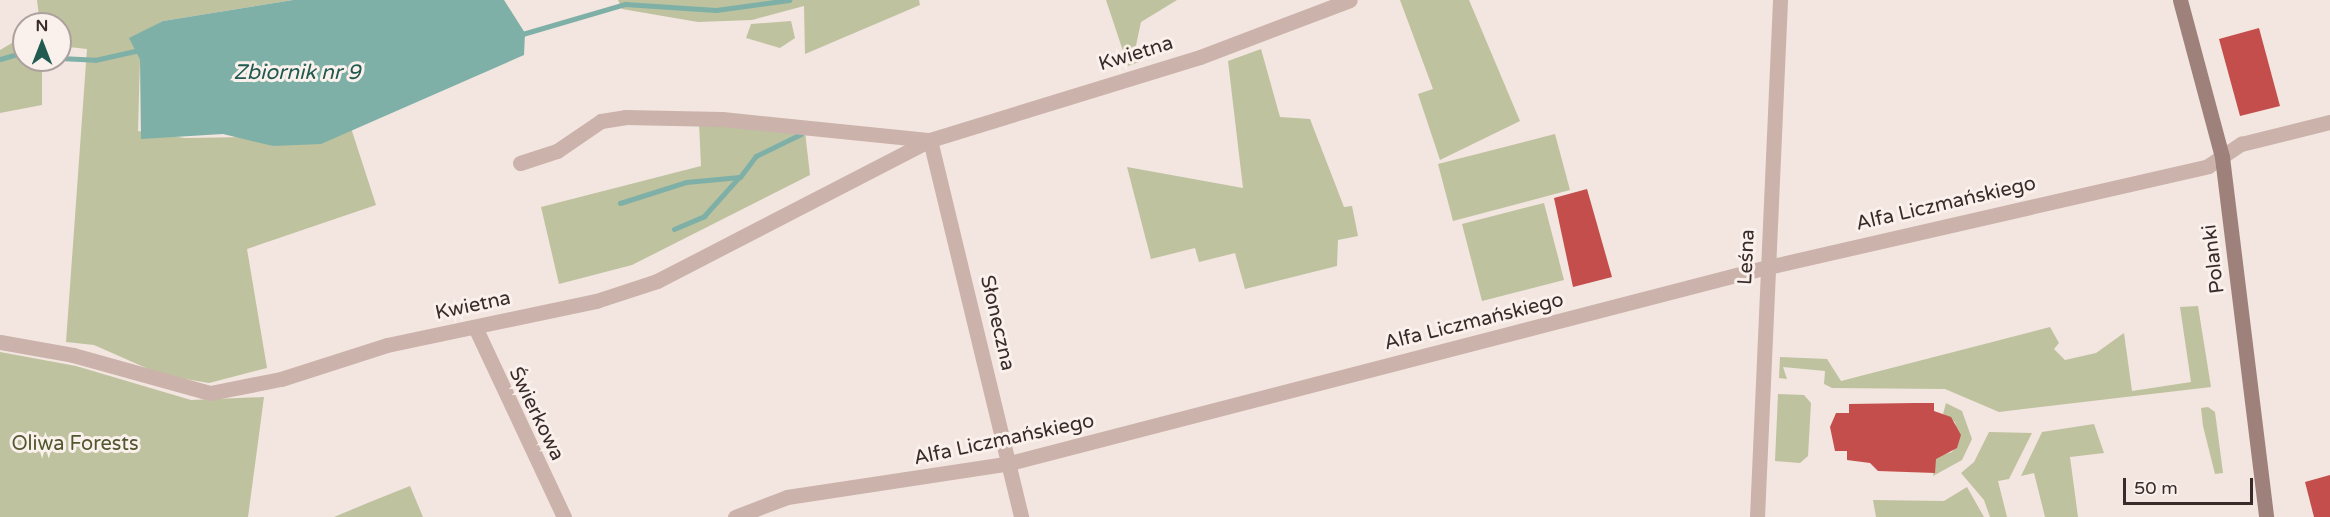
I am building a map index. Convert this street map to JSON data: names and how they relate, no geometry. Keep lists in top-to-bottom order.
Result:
{
  "streets": {
    "street": [
      "Kwietna",
      "Alfa Liczmańskiego",
      "Leśna",
      "Polanki",
      "Słoneczna",
      "Świerkowa"
    ]
  },
  "crossings": [
    ["Kwietna", "Słoneczna"],
    ["Kwietna", "Świerkowa"],
    ["Alfa Liczmańskiego", "Leśna"],
    ["Alfa Liczmańskiego", "Polanki"],
    ["Alfa Liczmańskiego", "Słoneczna"]
  ],
  "water": ["Zbiornik nr 9"],
  "parks": ["Oliwa Forests"],
  "scale_bar": "50 m",
  "north": "top"
}
